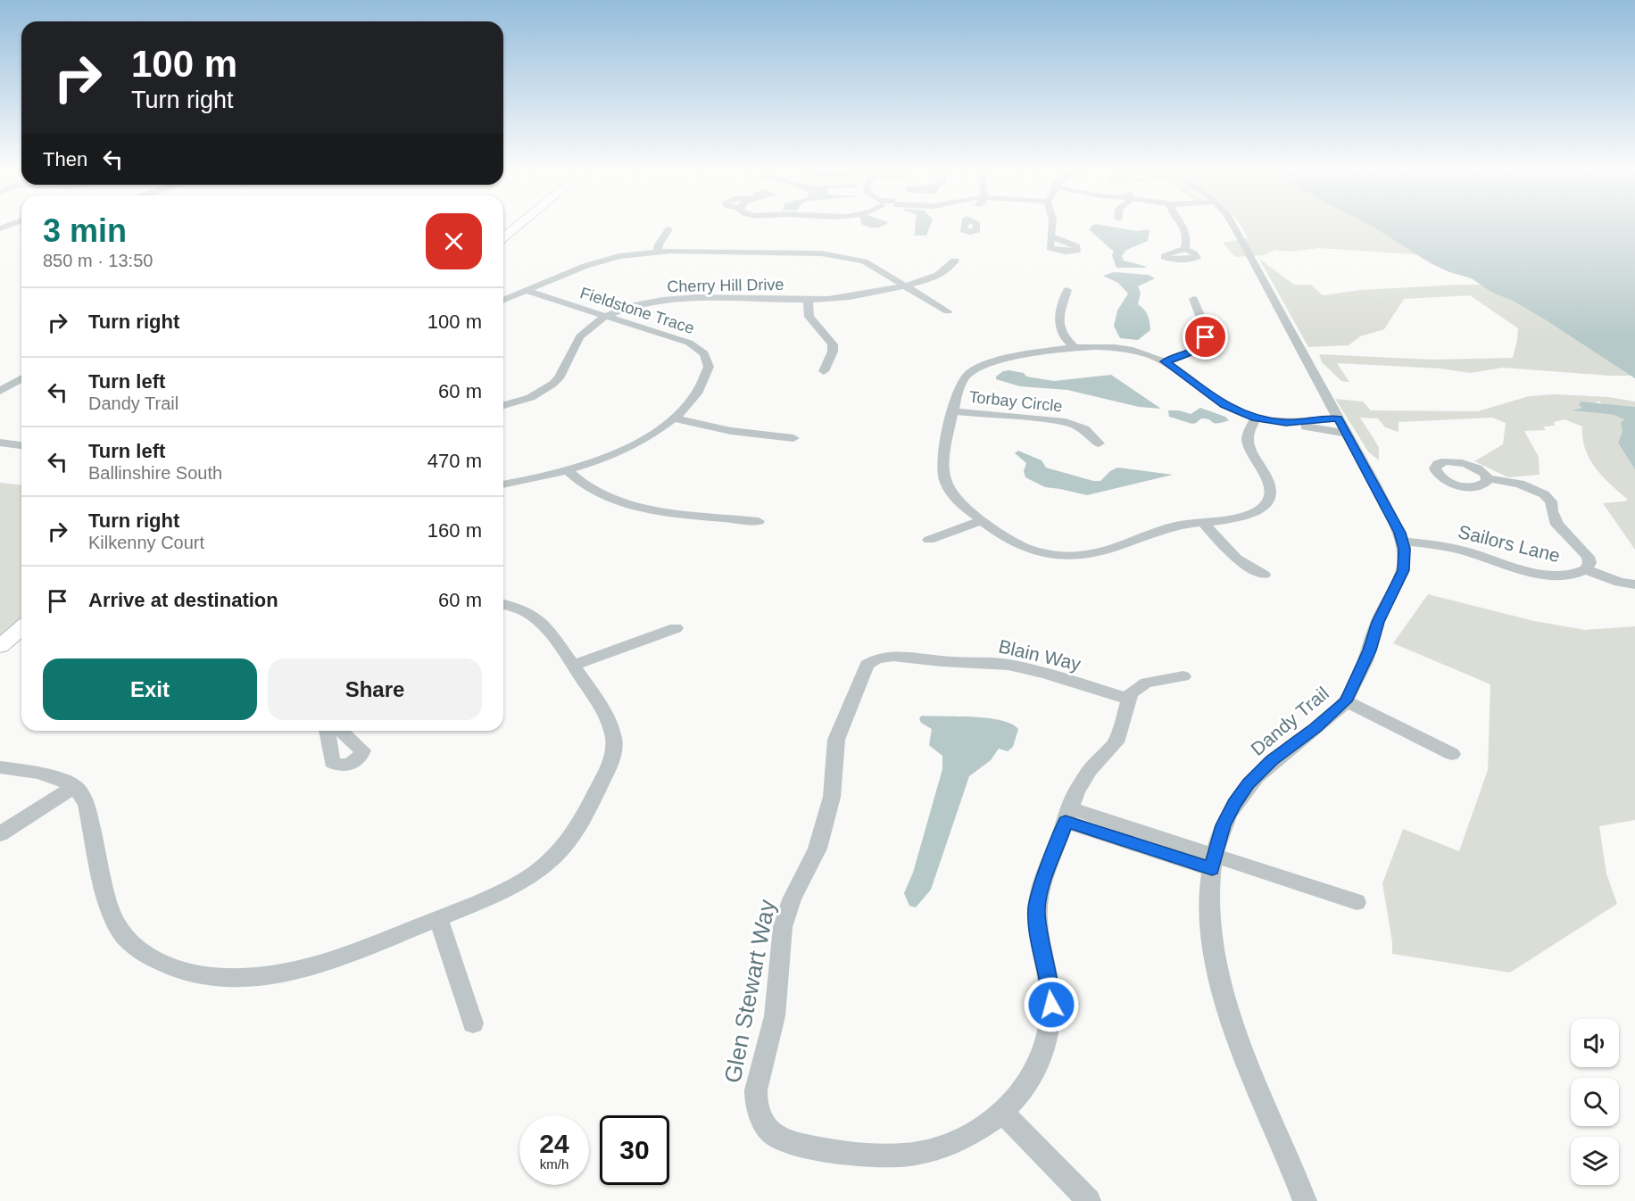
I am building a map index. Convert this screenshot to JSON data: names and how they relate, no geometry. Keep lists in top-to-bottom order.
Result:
{
  "streets": {
    "street": [
      "Cherry Hill Drive",
      "Fieldstone Trace",
      "Torbay Circle",
      "Sailors Lane",
      "Blain Way",
      "Dandy Trail",
      "Glen Stewart Way"
    ]
  },
  "crossings": [
    ["Cherry Hill Drive", "Fieldstone Trace"],
    ["Sailors Lane", "Dandy Trail"],
    ["Blain Way", "Glen Stewart Way"]
  ],
  "page": {
    "turn": ["100 m", "Turn right"],
    "then": "Then",
    "heading": ["3 min", "850 m · 13:50"],
    "list": [
      {
        "name": "Turn right",
        "value": "100 m"
      },
      {
        "name": "Turn left",
        "note": "Dandy Trail",
        "value": "60 m"
      },
      {
        "name": "Turn left",
        "note": "Ballinshire South",
        "value": "470 m"
      },
      {
        "name": "Turn right",
        "note": "Kilkenny Court",
        "value": "160 m"
      },
      {
        "name": "Arrive at destination",
        "value": "60 m"
      }
    ],
    "buttons": ["Exit", "Share"],
    "speed": "24 km/h",
    "limit": "30"
  }
}
